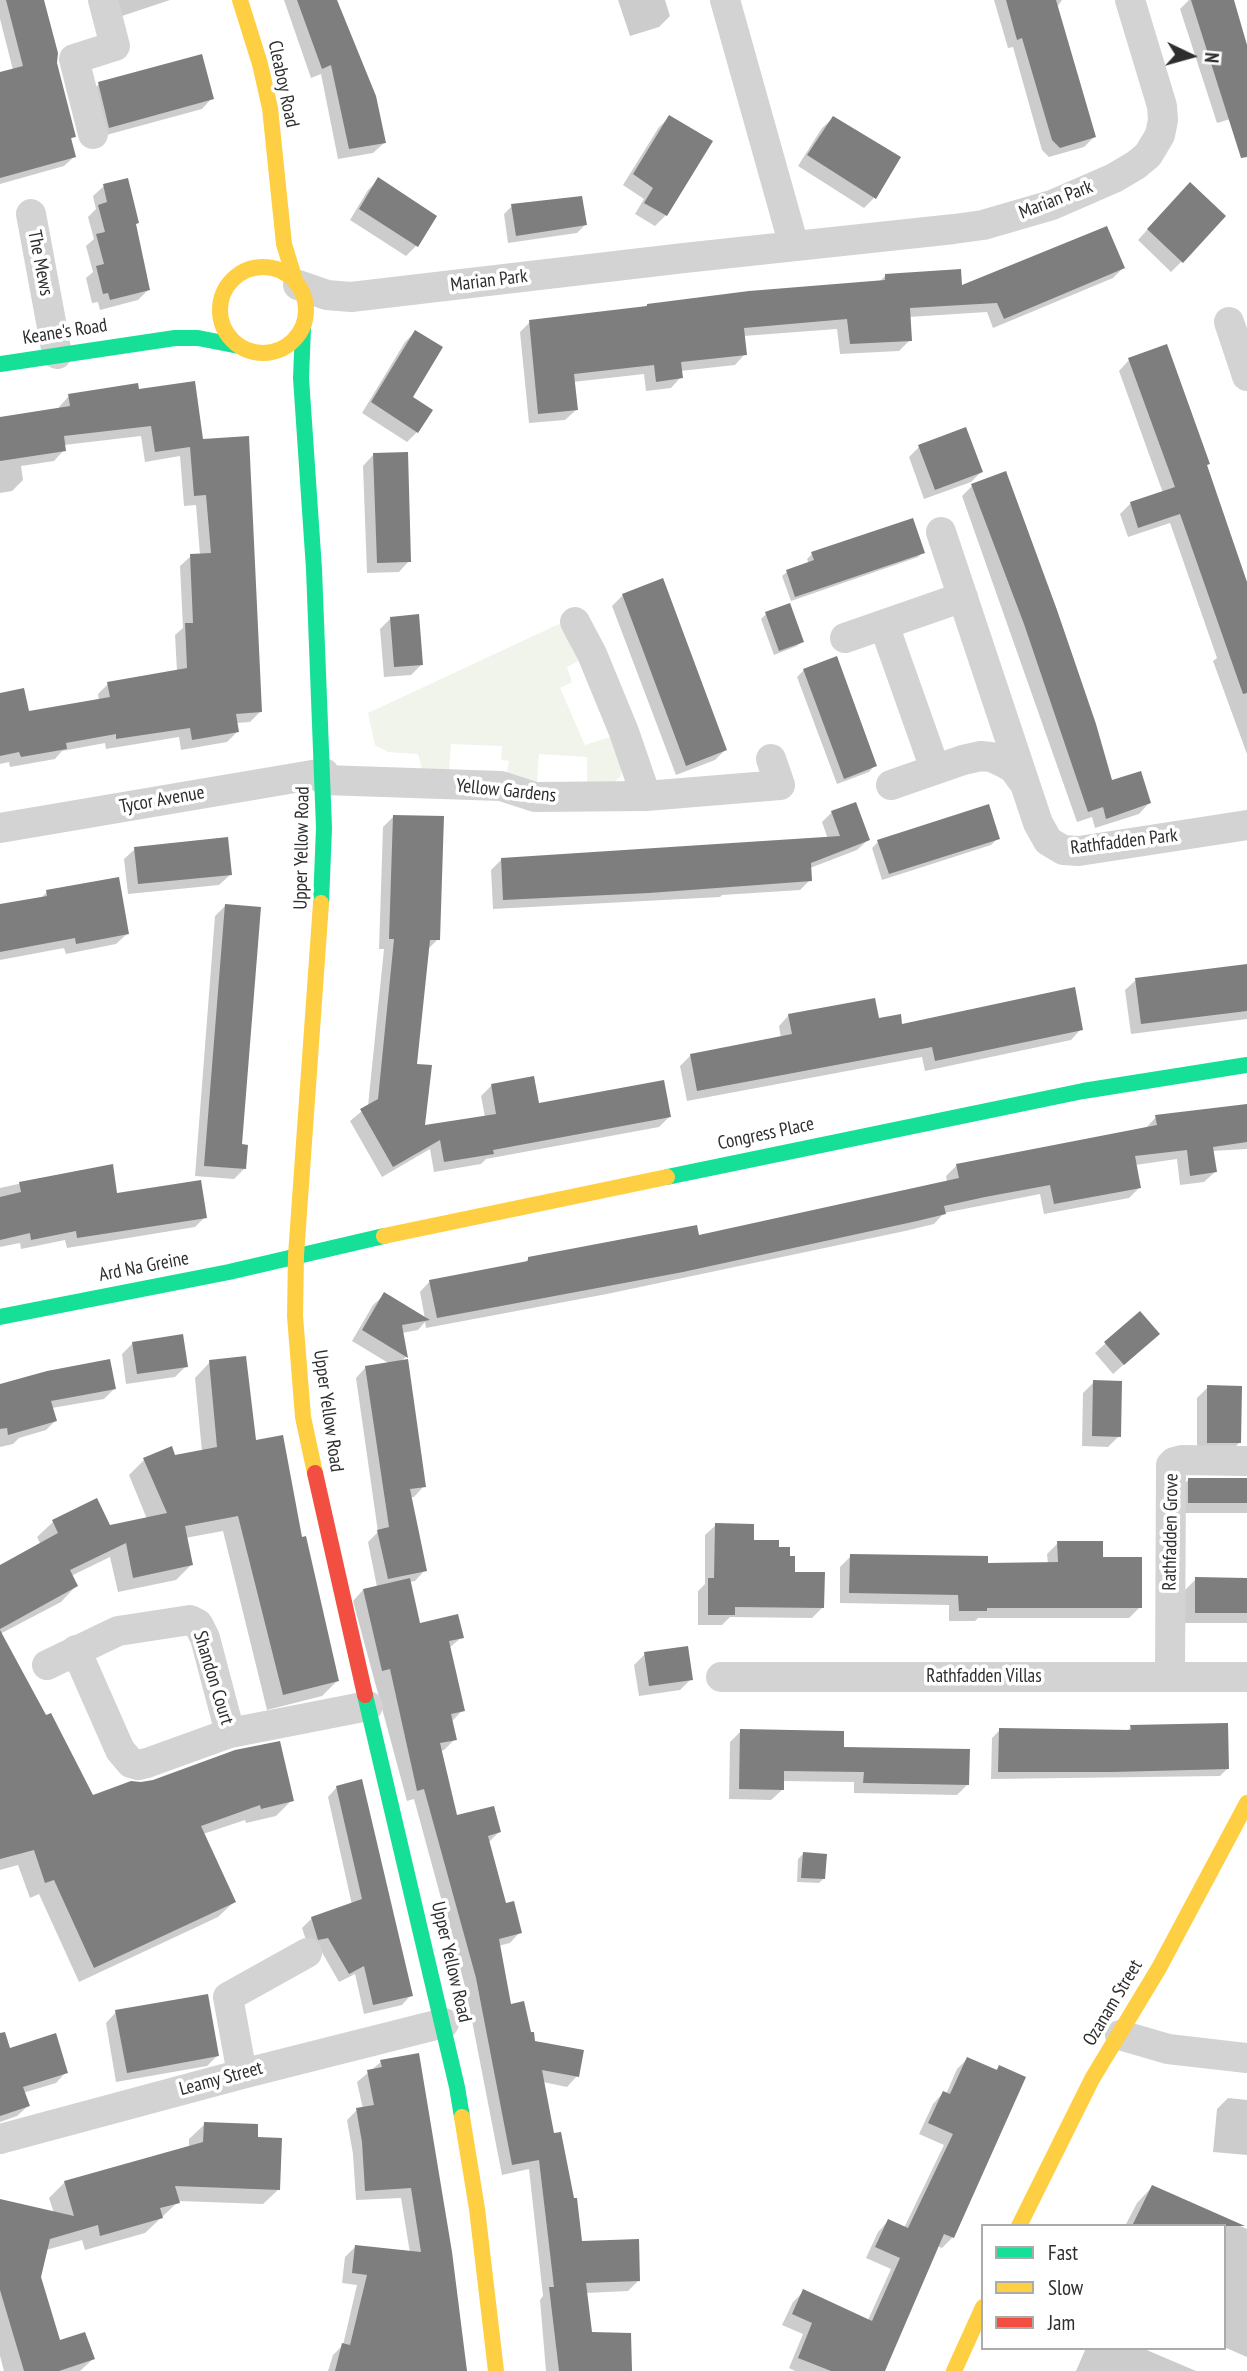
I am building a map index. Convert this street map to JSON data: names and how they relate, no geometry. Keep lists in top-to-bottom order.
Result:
{
  "streets": {
    "street": [
      "Cleaboy Road",
      "Marian Park",
      "The Mews",
      "Keane's Road",
      "Yellow Gardens",
      "Tycor Avenue",
      "Rathfadden Park",
      "Upper Yellow Road",
      "Congress Place",
      "Ard Na Greine",
      "Rathfadden Grove",
      "Rathfadden Villas",
      "Shandon Court",
      "Ozanam Street",
      "Leamy Street"
    ]
  },
  "crossings": [
    ["Cleaboy Road", "Marian Park"],
    ["Cleaboy Road", "Keane's Road"],
    ["Cleaboy Road", "Upper Yellow Road"],
    ["Marian Park", "Keane's Road"],
    ["Marian Park", "Upper Yellow Road"],
    ["The Mews", "Keane's Road"],
    ["Keane's Road", "Upper Yellow Road"],
    ["Yellow Gardens", "Tycor Avenue"],
    ["Yellow Gardens", "Upper Yellow Road"],
    ["Tycor Avenue", "Upper Yellow Road"],
    ["Upper Yellow Road", "Congress Place"],
    ["Upper Yellow Road", "Ard Na Greine"],
    ["Upper Yellow Road", "Shandon Court"],
    ["Upper Yellow Road", "Leamy Street"],
    ["Congress Place", "Ard Na Greine"],
    ["Rathfadden Grove", "Rathfadden Villas"]
  ],
  "legend": ["Fast", "Slow", "Jam"],
  "north": "right"
}
